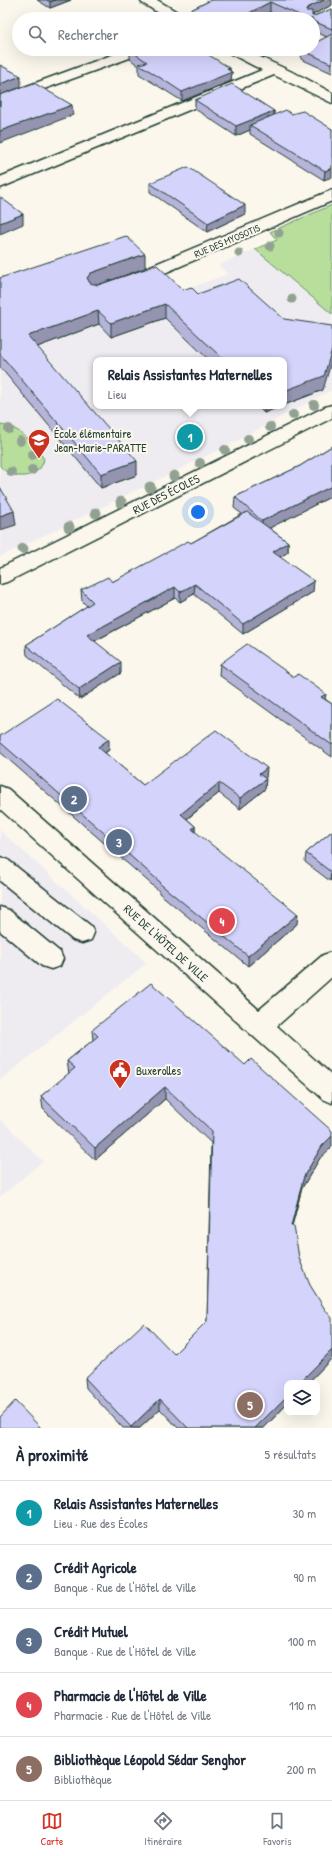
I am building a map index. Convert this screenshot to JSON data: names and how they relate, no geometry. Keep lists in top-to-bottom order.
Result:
{
  "streets": {
    "street": ["RUE DES MYOSOTIS", "RUE DES ÉCOLES", "RUE DE L'HÔTEL DE VILLE"]
  },
  "places": {
    "school or university": ["École élémentaire Jean-Marie-PARATTE"],
    "public building": ["Buxerolles"]
  },
  "page": {
    "search": "Rechercher",
    "popup": ["Relais Assistantes Maternelles", "Lieu"],
    "pins": [
      "1",
      "2",
      "3",
      "4",
      "5"
    ],
    "heading": ["À proximité", "5 résultats"],
    "list": [
      {
        "mark": "1",
        "name": "Relais Assistantes Maternelles",
        "note": "Lieu · Rue des Écoles",
        "value": "30 m"
      },
      {
        "mark": "2",
        "name": "Crédit Agricole",
        "note": "Banque · Rue de l'Hôtel de Ville",
        "value": "90 m"
      },
      {
        "mark": "3",
        "name": "Crédit Mutuel",
        "note": "Banque · Rue de l'Hôtel de Ville",
        "value": "100 m"
      },
      {
        "mark": "4",
        "name": "Pharmacie de l'Hôtel de Ville",
        "note": "Pharmacie · Rue de l'Hôtel de Ville",
        "value": "110 m"
      },
      {
        "mark": "5",
        "name": "Bibliothèque Léopold Sédar Senghor",
        "note": "Bibliothèque",
        "value": "200 m"
      }
    ],
    "nav": ["Carte", "Itinéraire", "Favoris"]
  }
}
